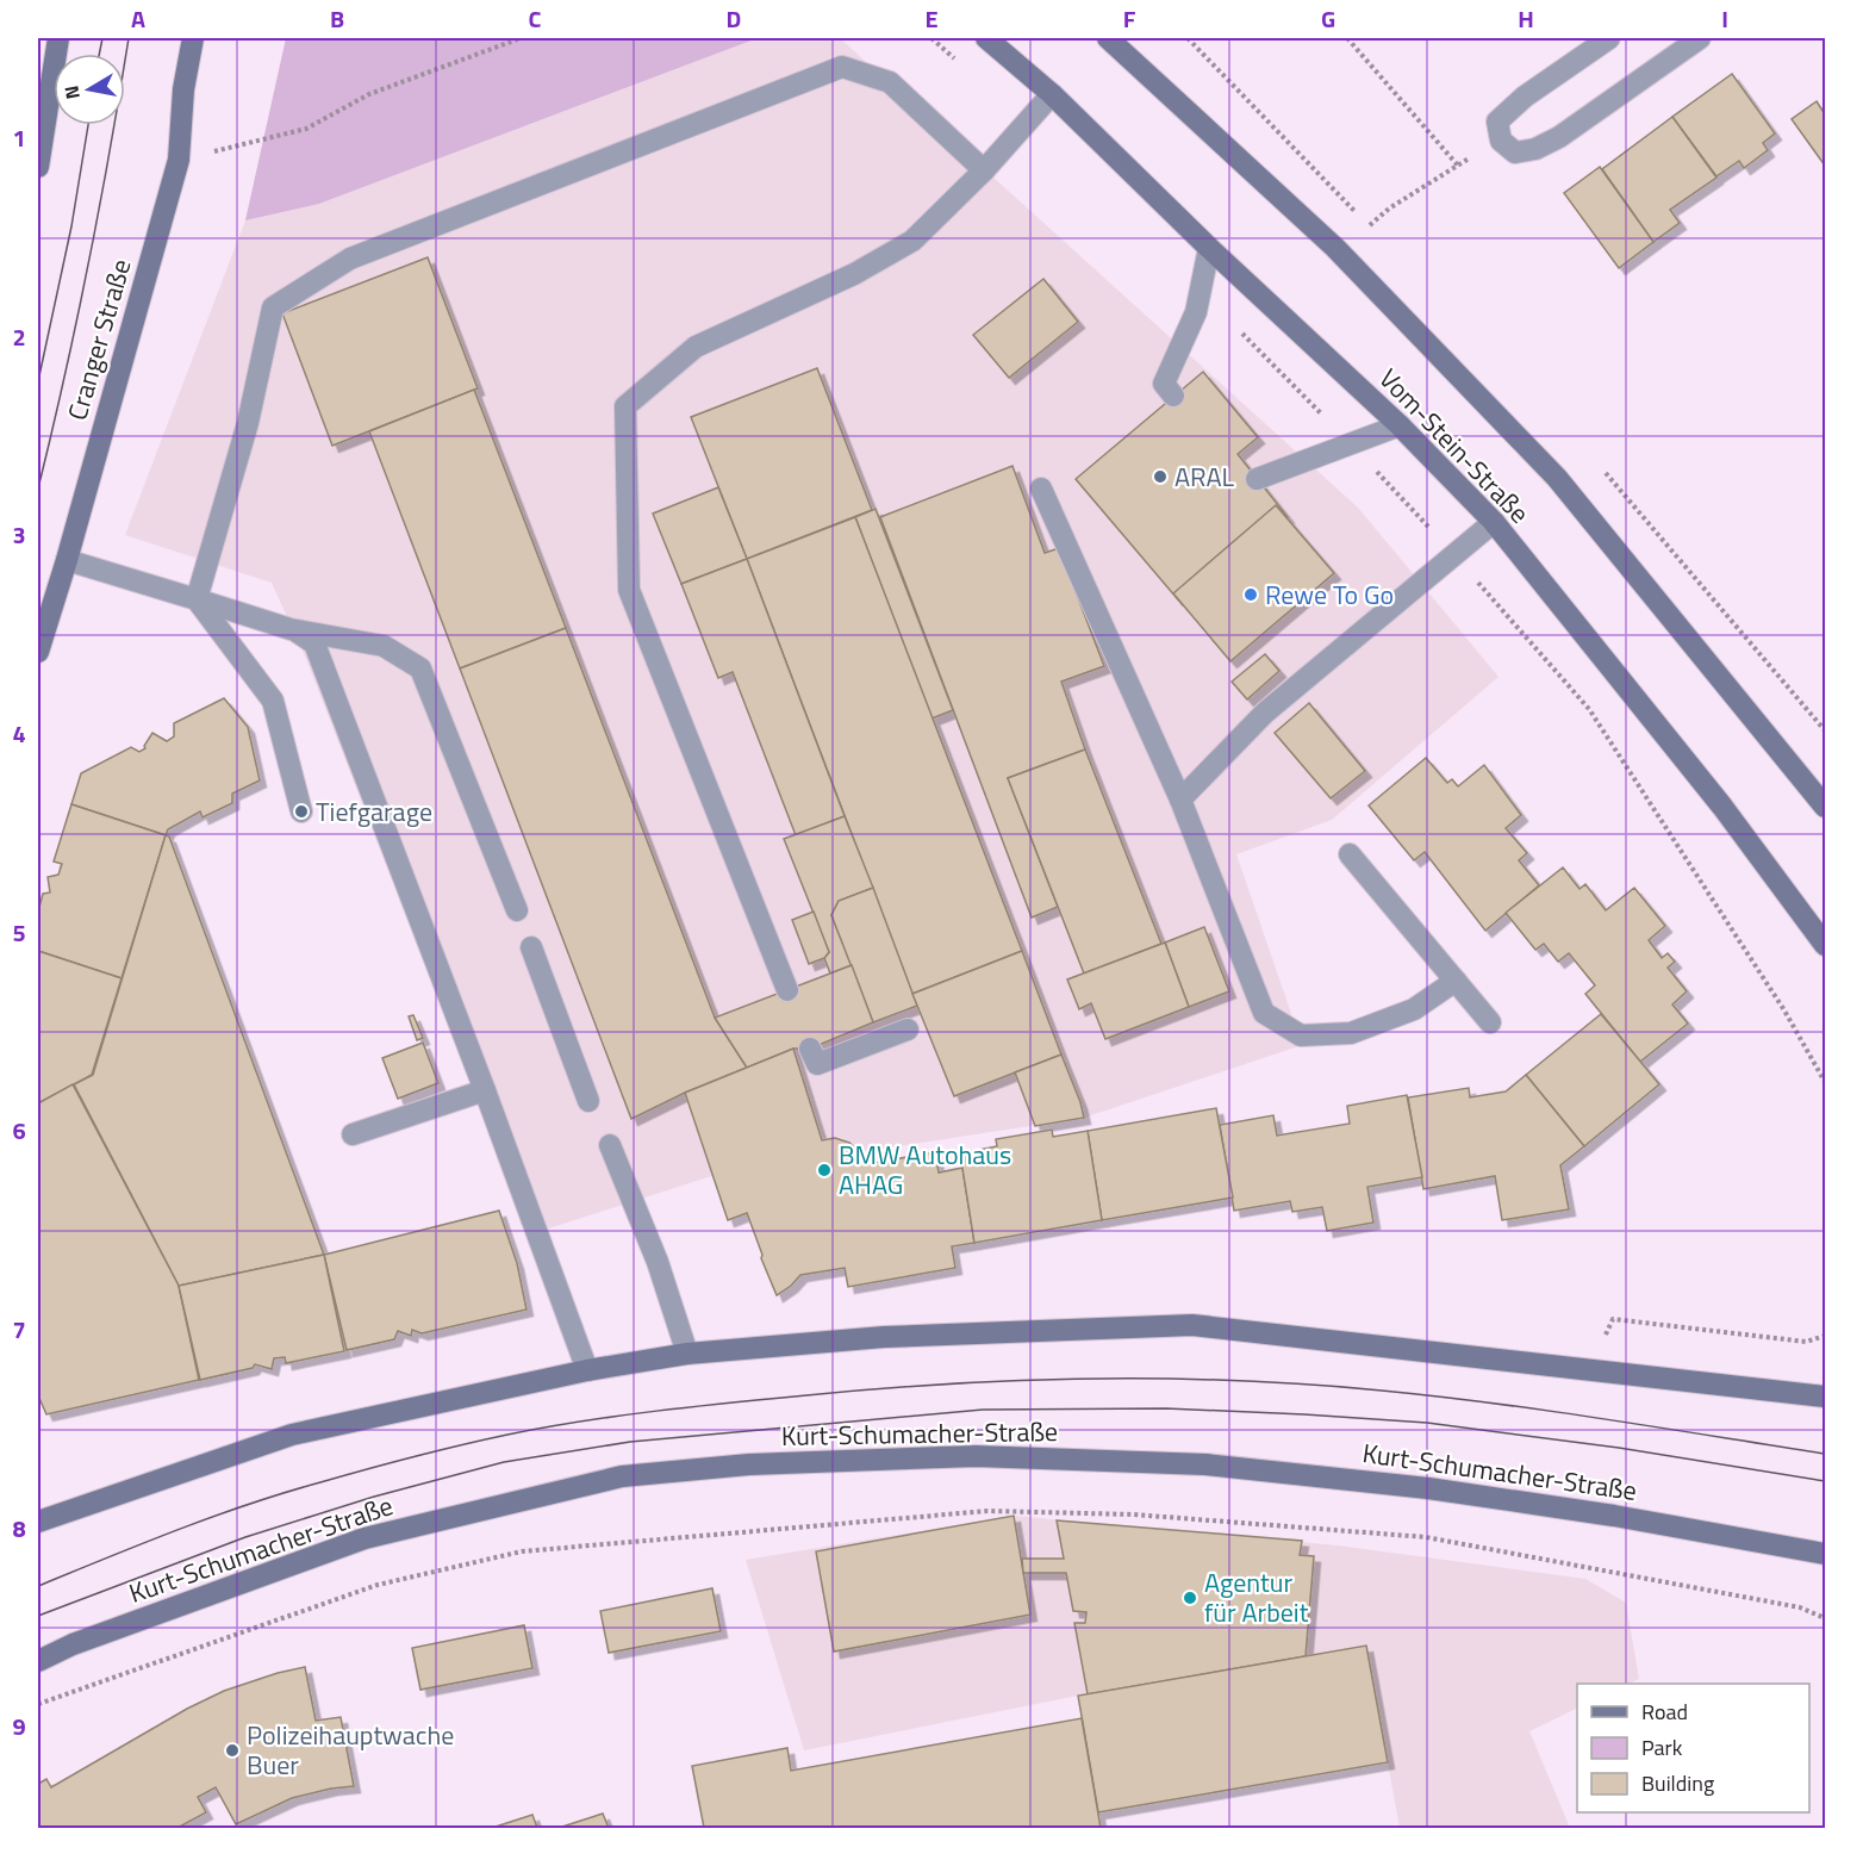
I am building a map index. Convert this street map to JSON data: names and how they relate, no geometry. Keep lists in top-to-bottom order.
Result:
{
  "streets": {
    "main road": ["Cranger Straße", "Vom-Stein-Straße", "Kurt-Schumacher-Straße"]
  },
  "places": [
    "ARAL",
    "Rewe To Go",
    "Tiefgarage",
    "BMW Autohaus AHAG",
    "Agentur für Arbeit",
    "Polizeihauptwache Buer"
  ],
  "legend": ["Road", "Park", "Building"],
  "north": "left",
  "grid": {
    "columns": [
      "A",
      "B",
      "C",
      "D",
      "E",
      "F",
      "G",
      "H",
      "I"
    ],
    "rows": [
      "1",
      "2",
      "3",
      "4",
      "5",
      "6",
      "7",
      "8",
      "9"
    ]
  }
}
